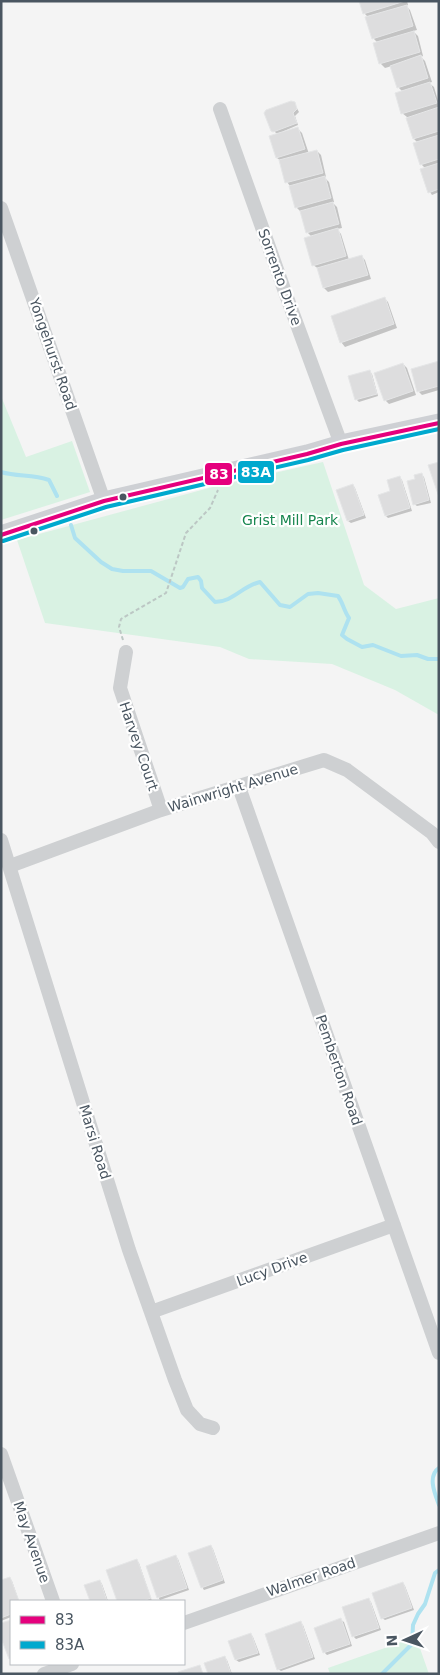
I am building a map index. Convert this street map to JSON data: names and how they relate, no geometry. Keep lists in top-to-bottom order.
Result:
{
  "streets": {
    "street": [
      "Sorrento Drive",
      "Yongehurst Road",
      "Harvey Court",
      "Wainwright Avenue",
      "Pemberton Road",
      "Marsi Road",
      "Lucy Drive",
      "May Avenue",
      "Walmer Road"
    ]
  },
  "crossings": [
    ["Harvey Court", "Wainwright Avenue"],
    ["Wainwright Avenue", "Pemberton Road"],
    ["Wainwright Avenue", "Marsi Road"],
    ["Pemberton Road", "Lucy Drive"],
    ["Marsi Road", "Lucy Drive"]
  ],
  "parks": ["Grist Mill Park"],
  "lines": ["transit line 83", "transit line 83A"],
  "legend": ["83", "83A"],
  "north": "left"
}
